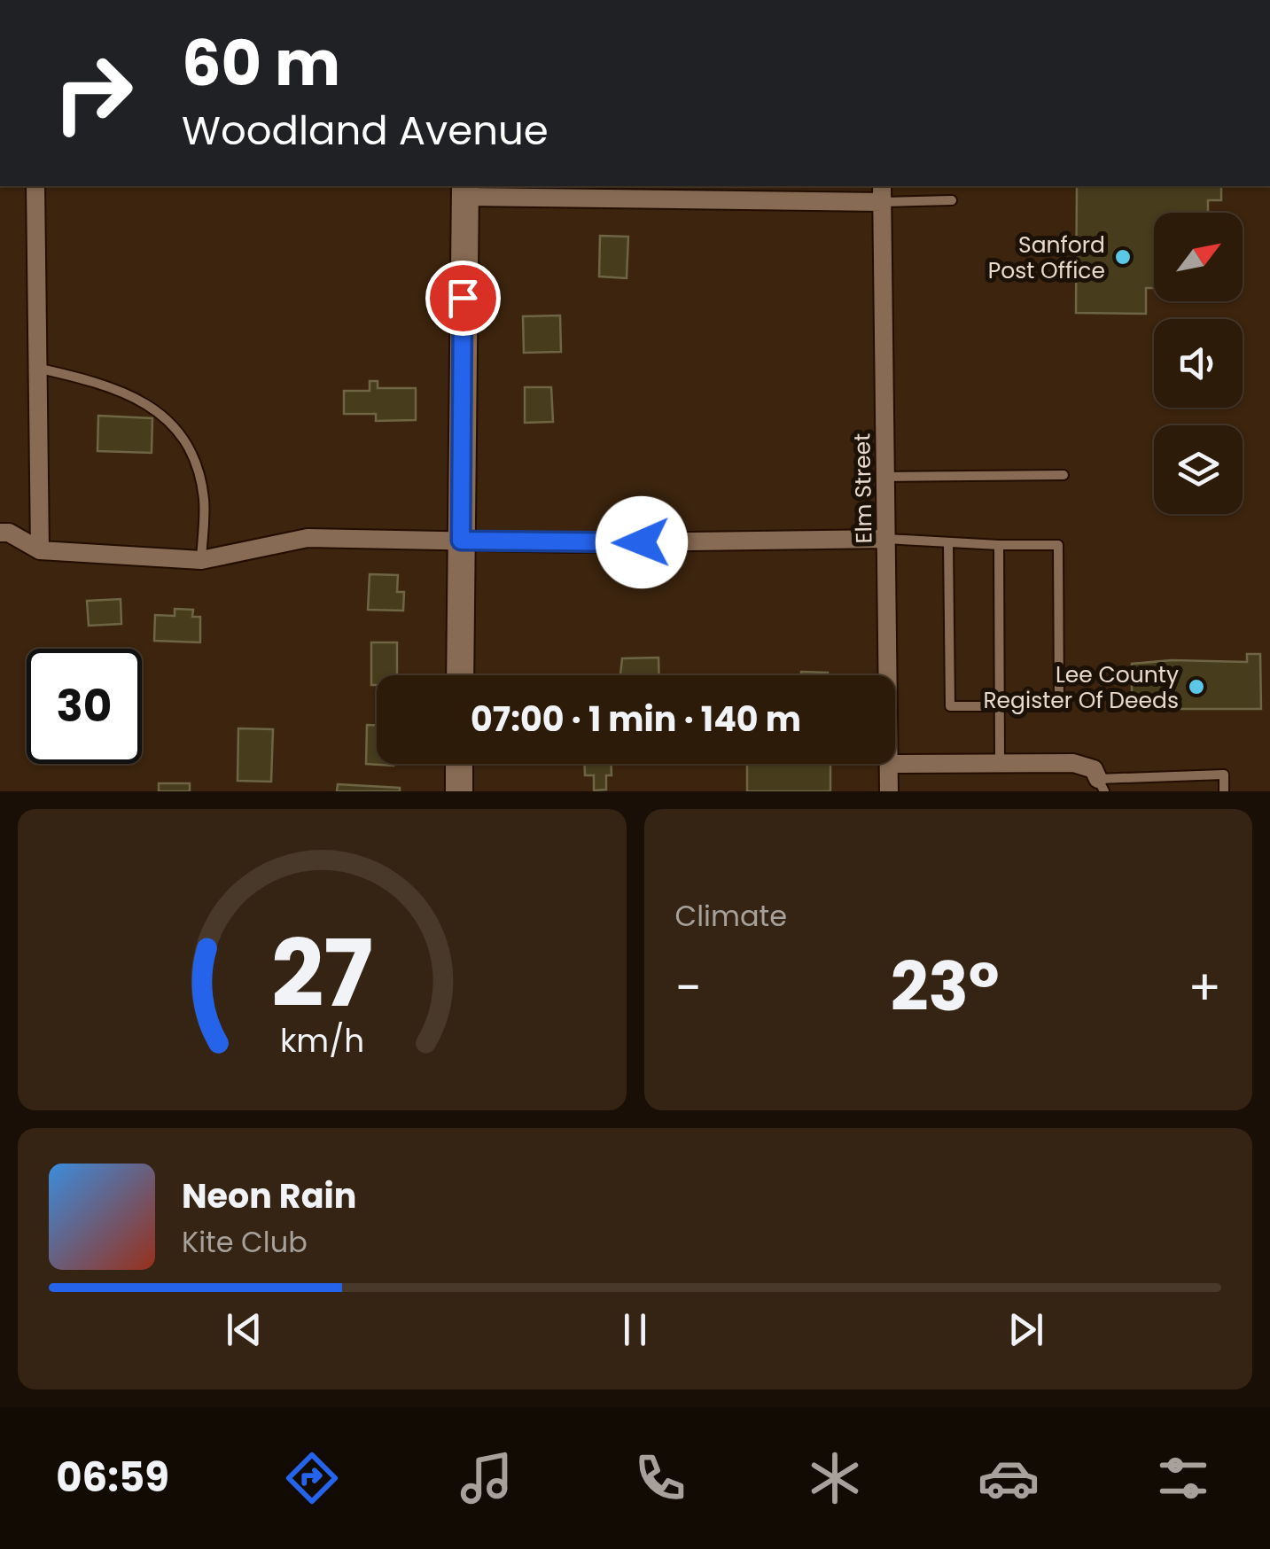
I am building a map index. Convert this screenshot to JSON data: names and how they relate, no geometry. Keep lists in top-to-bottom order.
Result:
{
  "streets": {
    "street": ["Elm Street"]
  },
  "places": ["Sanford Post Office", "Lee County Register Of Deeds"],
  "north": "top right",
  "page": {
    "turn": ["60 m", "Woodland Avenue"],
    "limit": "30",
    "trip": "07:00 · 1 min · 140 m",
    "tile": "Climate",
    "heat": ["−", "23°", "+"],
    "song": ["Neon Rain", "Kite Club"],
    "tabs": "06:59",
    "gauge": ["27", "km/h"]
  }
}
